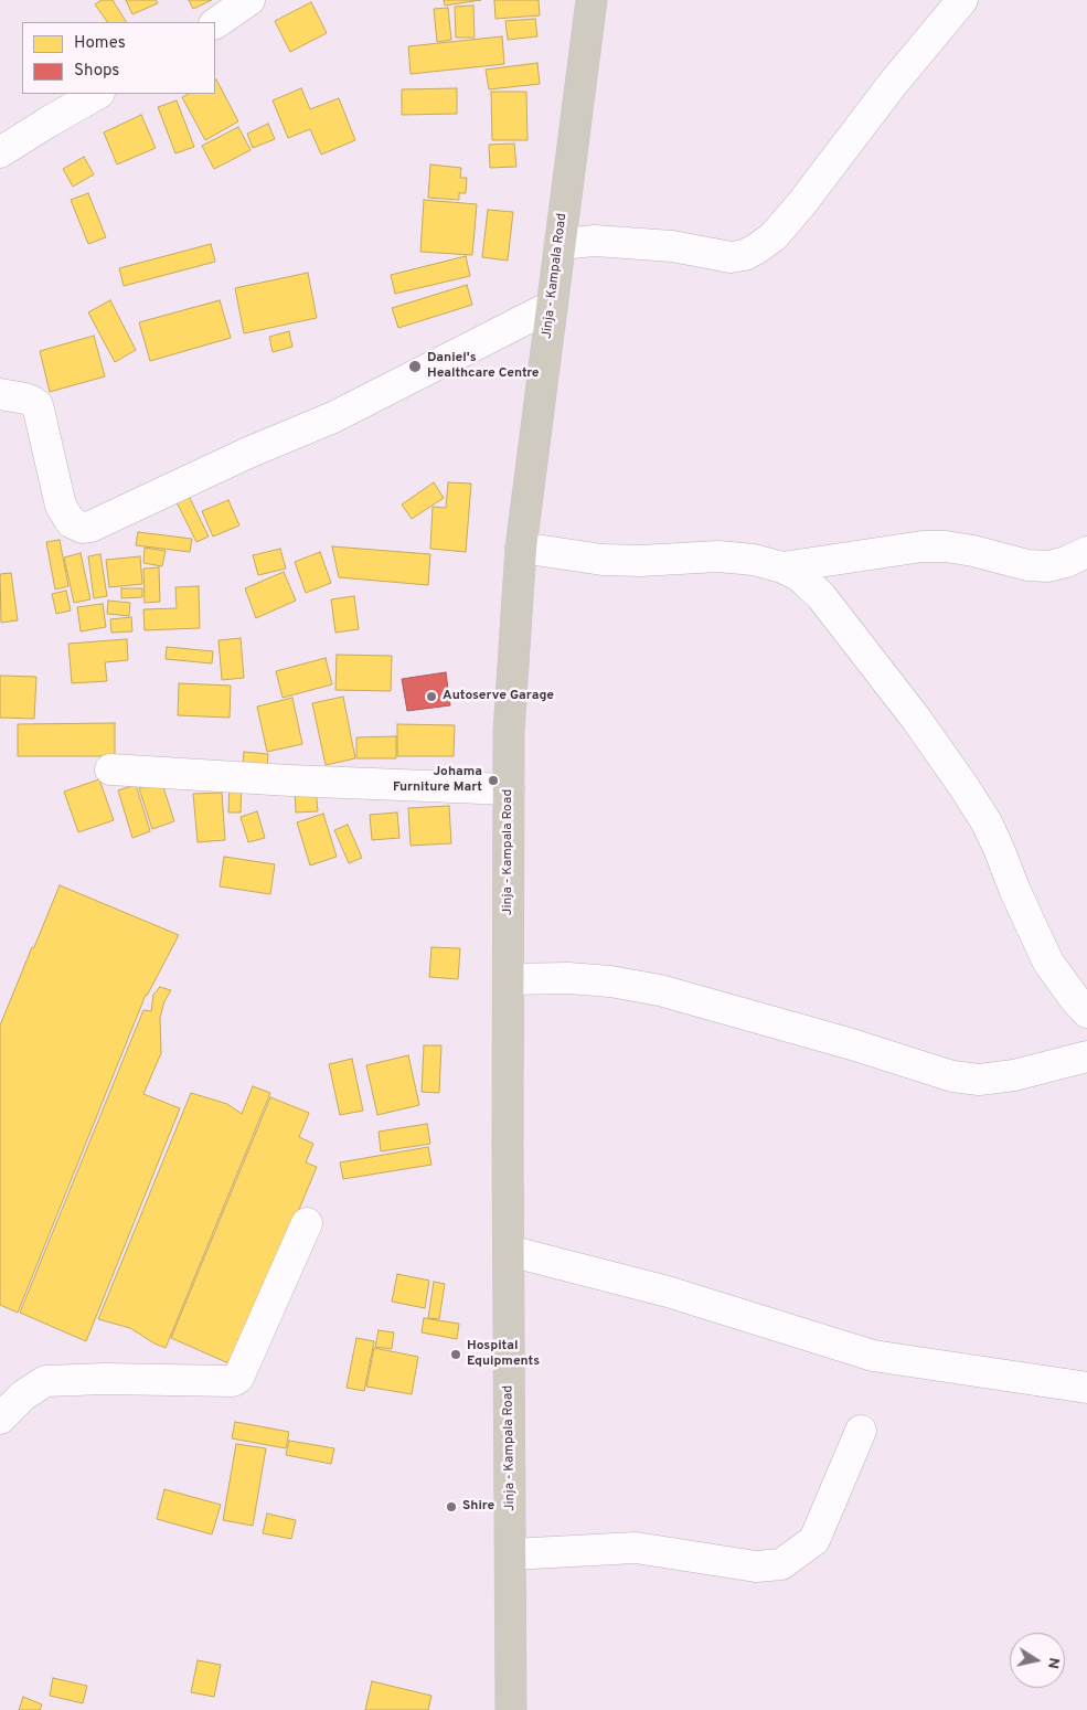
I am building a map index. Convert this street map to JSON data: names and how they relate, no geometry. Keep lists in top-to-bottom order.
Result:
{
  "streets": {
    "highway": ["Jinja - Kampala Road"]
  },
  "places": [
    "Daniel's Healthcare Centre",
    "Autoserve Garage",
    "Johama Furniture Mart",
    "Hospital Equipments",
    "Shire"
  ],
  "legend": ["Homes", "Shops"],
  "north": "right"
}
